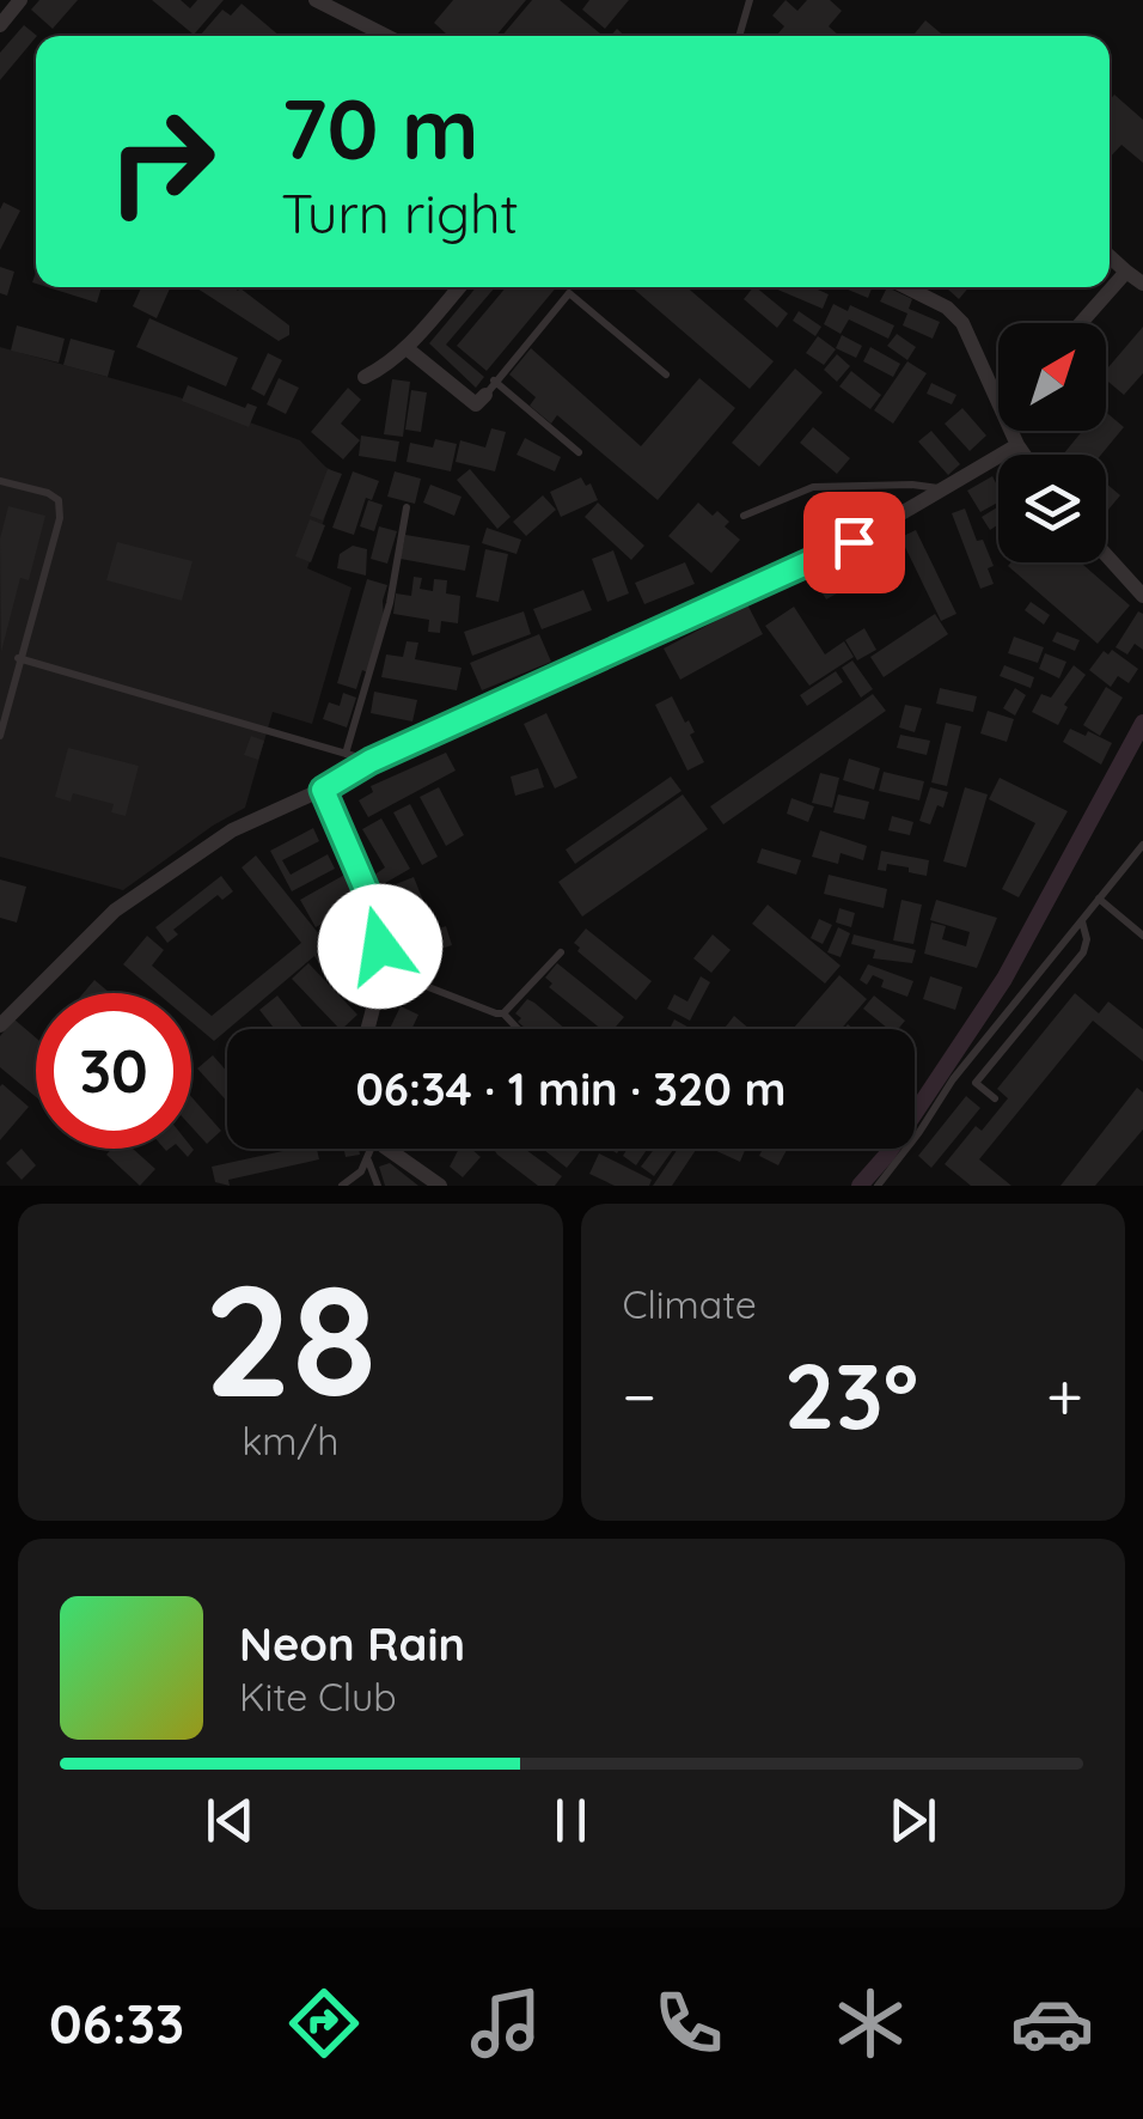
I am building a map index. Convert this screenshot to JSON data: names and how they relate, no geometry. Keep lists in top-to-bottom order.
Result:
{
  "north": "top right",
  "page": {
    "turn": ["70 m", "Turn right"],
    "limit": "30",
    "trip": "06:34 · 1 min · 320 m",
    "tile": [
      ["28", "km/h"],
      "Climate"
    ],
    "heat": ["−", "23°", "+"],
    "song": ["Neon Rain", "Kite Club"],
    "tabs": "06:33"
  }
}
